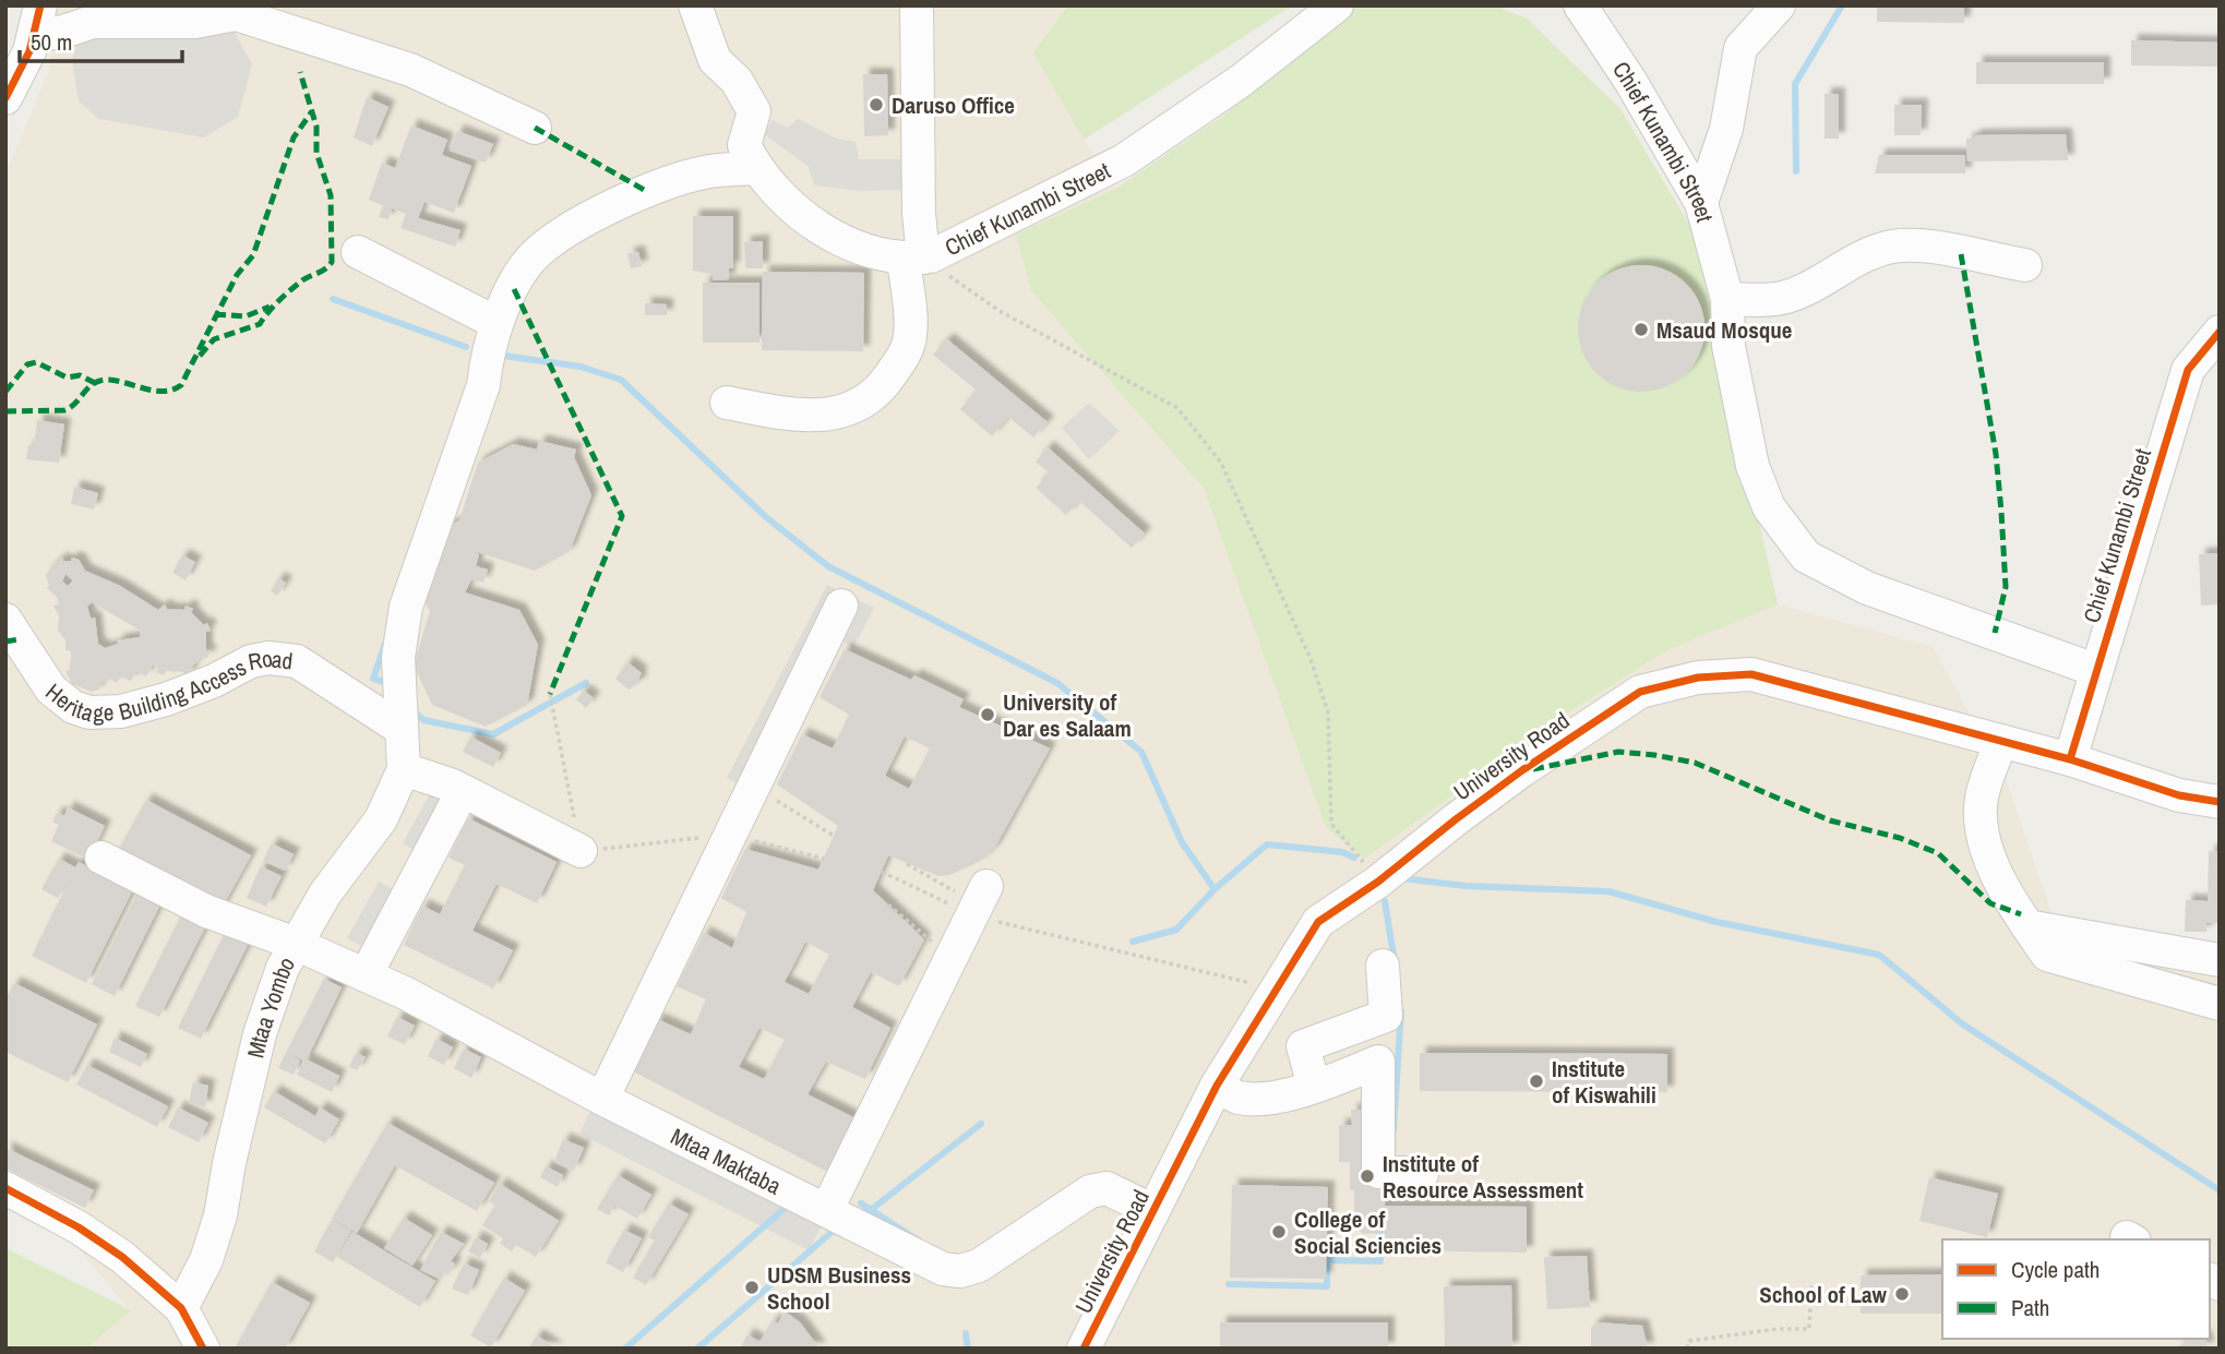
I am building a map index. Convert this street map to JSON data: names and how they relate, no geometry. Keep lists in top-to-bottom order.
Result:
{
  "streets": {
    "street": [
      "Chief Kunambi Street",
      "Heritage Building Access Road",
      "University Road",
      "Mtaa Yombo",
      "Mtaa Maktaba"
    ]
  },
  "crossings": [
    ["Chief Kunambi Street", "University Road"],
    ["University Road", "Mtaa Maktaba"],
    ["Mtaa Yombo", "Mtaa Maktaba"]
  ],
  "places": [
    "Daruso Office",
    "Msaud Mosque",
    "University of Dar es Salaam",
    "Institute of Kiswahili",
    "Institute of Resource Assessment",
    "College of Social Sciencies",
    "UDSM Business School",
    "School of Law"
  ],
  "legend": ["Cycle path", "Path"],
  "scale_bar": "50 m"
}
